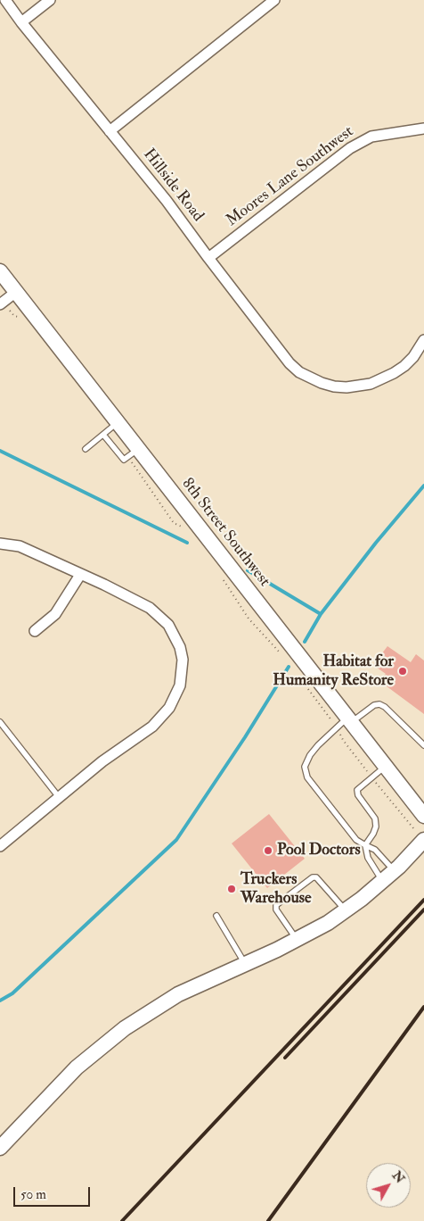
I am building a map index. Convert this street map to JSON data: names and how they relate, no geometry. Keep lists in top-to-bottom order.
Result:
{
  "streets": {
    "street": ["Moores Lane Southwest", "Hillside Road", "8th Street Southwest"]
  },
  "crossings": [
    ["Moores Lane Southwest", "Hillside Road"]
  ],
  "places": ["Habitat for Humanity ReStore", "Pool Doctors", "Truckers Warehouse"],
  "scale_bar": "50 m",
  "north": "top right"
}
